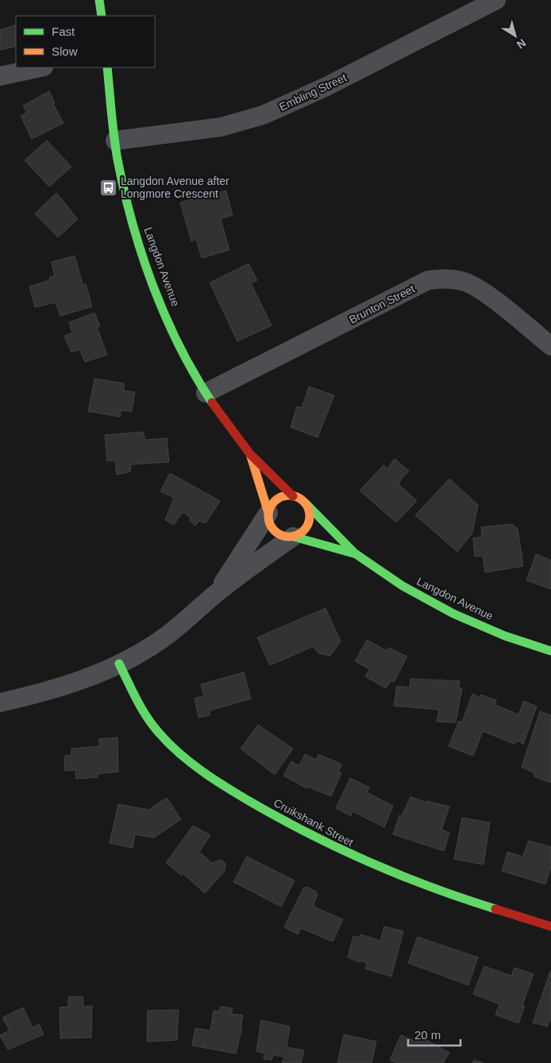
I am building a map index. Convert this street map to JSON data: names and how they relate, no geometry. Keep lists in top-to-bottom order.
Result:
{
  "streets": {
    "street": [
      "Embling Street",
      "Langdon Avenue",
      "Brunton Street",
      "Cruikshank Street"
    ]
  },
  "crossings": [
    ["Embling Street", "Langdon Avenue"],
    ["Langdon Avenue", "Brunton Street"]
  ],
  "places": {
    "bus stop": ["Langdon Avenue after Longmore Crescent"]
  },
  "legend": ["Fast", "Slow"],
  "scale_bar": "20 m",
  "north": "bottom right"
}
